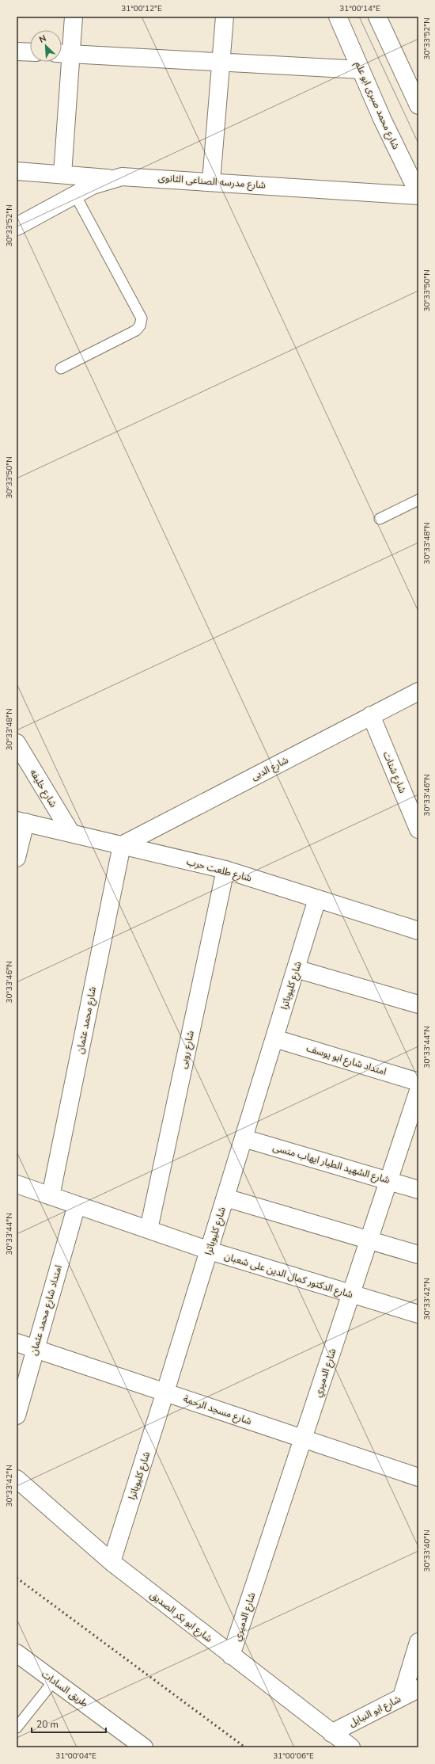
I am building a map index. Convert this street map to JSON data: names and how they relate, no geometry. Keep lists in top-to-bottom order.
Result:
{
  "streets": {
    "street": [
      "شارع محمد صبرى ابو علم",
      "شارع مدرسه الصناعى الثانوى",
      "شارع الدبى",
      "شارع شتات",
      "شارع خليفه",
      "شارع طلعت حرب",
      "شارع كليوباترا",
      "شارع محمد عثمان",
      "شارع روبى",
      "امتداد شارع ابو يوسف",
      "شارع الشهيد الطيار ايهاب منسى",
      "شارع الدكتور كمال الدين على شعبان",
      "امتداد شارع محمد عثمان",
      "شارع الدميري",
      "شارع مسجد الرحمة",
      "شارع ابو بكر الصديق",
      "طريق السادات",
      "شارع ابو النبايل"
    ]
  },
  "crossings": [
    ["شارع الدبى", "شارع شتات"],
    ["شارع الدبى", "شارع طلعت حرب"],
    ["شارع الدبى", "شارع محمد عثمان"],
    ["شارع خليفه", "شارع طلعت حرب"],
    ["شارع طلعت حرب", "شارع كليوباترا"],
    ["شارع طلعت حرب", "شارع محمد عثمان"],
    ["شارع طلعت حرب", "شارع روبى"],
    ["شارع كليوباترا", "امتداد شارع ابو يوسف"],
    ["شارع كليوباترا", "شارع الشهيد الطيار ايهاب منسى"],
    ["شارع كليوباترا", "شارع الدكتور كمال الدين على شعبان"],
    ["شارع كليوباترا", "شارع مسجد الرحمة"],
    ["شارع كليوباترا", "شارع ابو بكر الصديق"],
    ["شارع محمد عثمان", "شارع الدكتور كمال الدين على شعبان"],
    ["شارع روبى", "شارع الدكتور كمال الدين على شعبان"],
    ["شارع الشهيد الطيار ايهاب منسى", "شارع الدميري"],
    ["شارع الدكتور كمال الدين على شعبان", "امتداد شارع محمد عثمان"],
    ["شارع الدكتور كمال الدين على شعبان", "شارع الدميري"],
    ["امتداد شارع محمد عثمان", "شارع مسجد الرحمة"],
    ["شارع الدميري", "شارع مسجد الرحمة"],
    ["شارع الدميري", "شارع ابو بكر الصديق"],
    ["شارع ابو بكر الصديق", "شارع ابو النبايل"]
  ],
  "scale_bar": "20 m",
  "north": "top left",
  "coordinates": [
    "31°00'12\"E",
    "31°00'14\"E",
    "30°33'52\"N",
    "30°33'50\"N",
    "30°33'48\"N",
    "30°33'46\"N",
    "30°33'44\"N",
    "30°33'42\"N",
    "30°33'40\"N",
    "31°00'04\"E",
    "31°00'06\"E"
  ]
}
